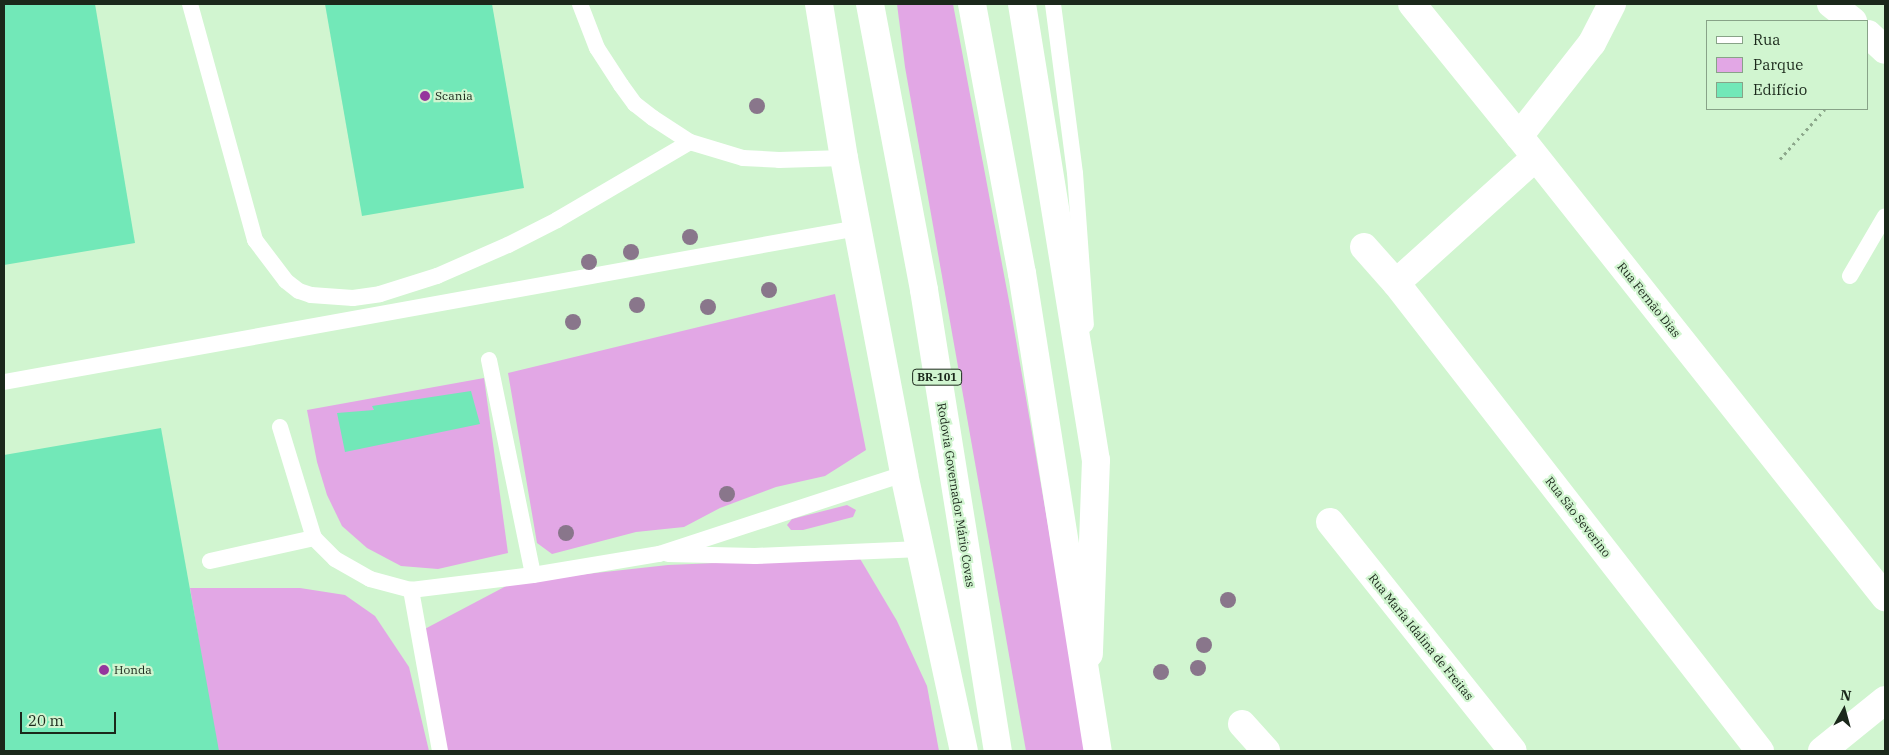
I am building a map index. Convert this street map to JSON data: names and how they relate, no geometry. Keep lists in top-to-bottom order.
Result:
{
  "streets": {
    "main road": [
      "Rua Fernão Dias",
      "BR-101",
      "Rodovia Governador Mário Covas",
      "Rua São Severino",
      "Rua Maria Idalina de Freitas"
    ]
  },
  "places": ["Scania", "Honda"],
  "legend": ["Rua", "Parque", "Edifício"],
  "scale_bar": "20 m",
  "north": "top"
}
